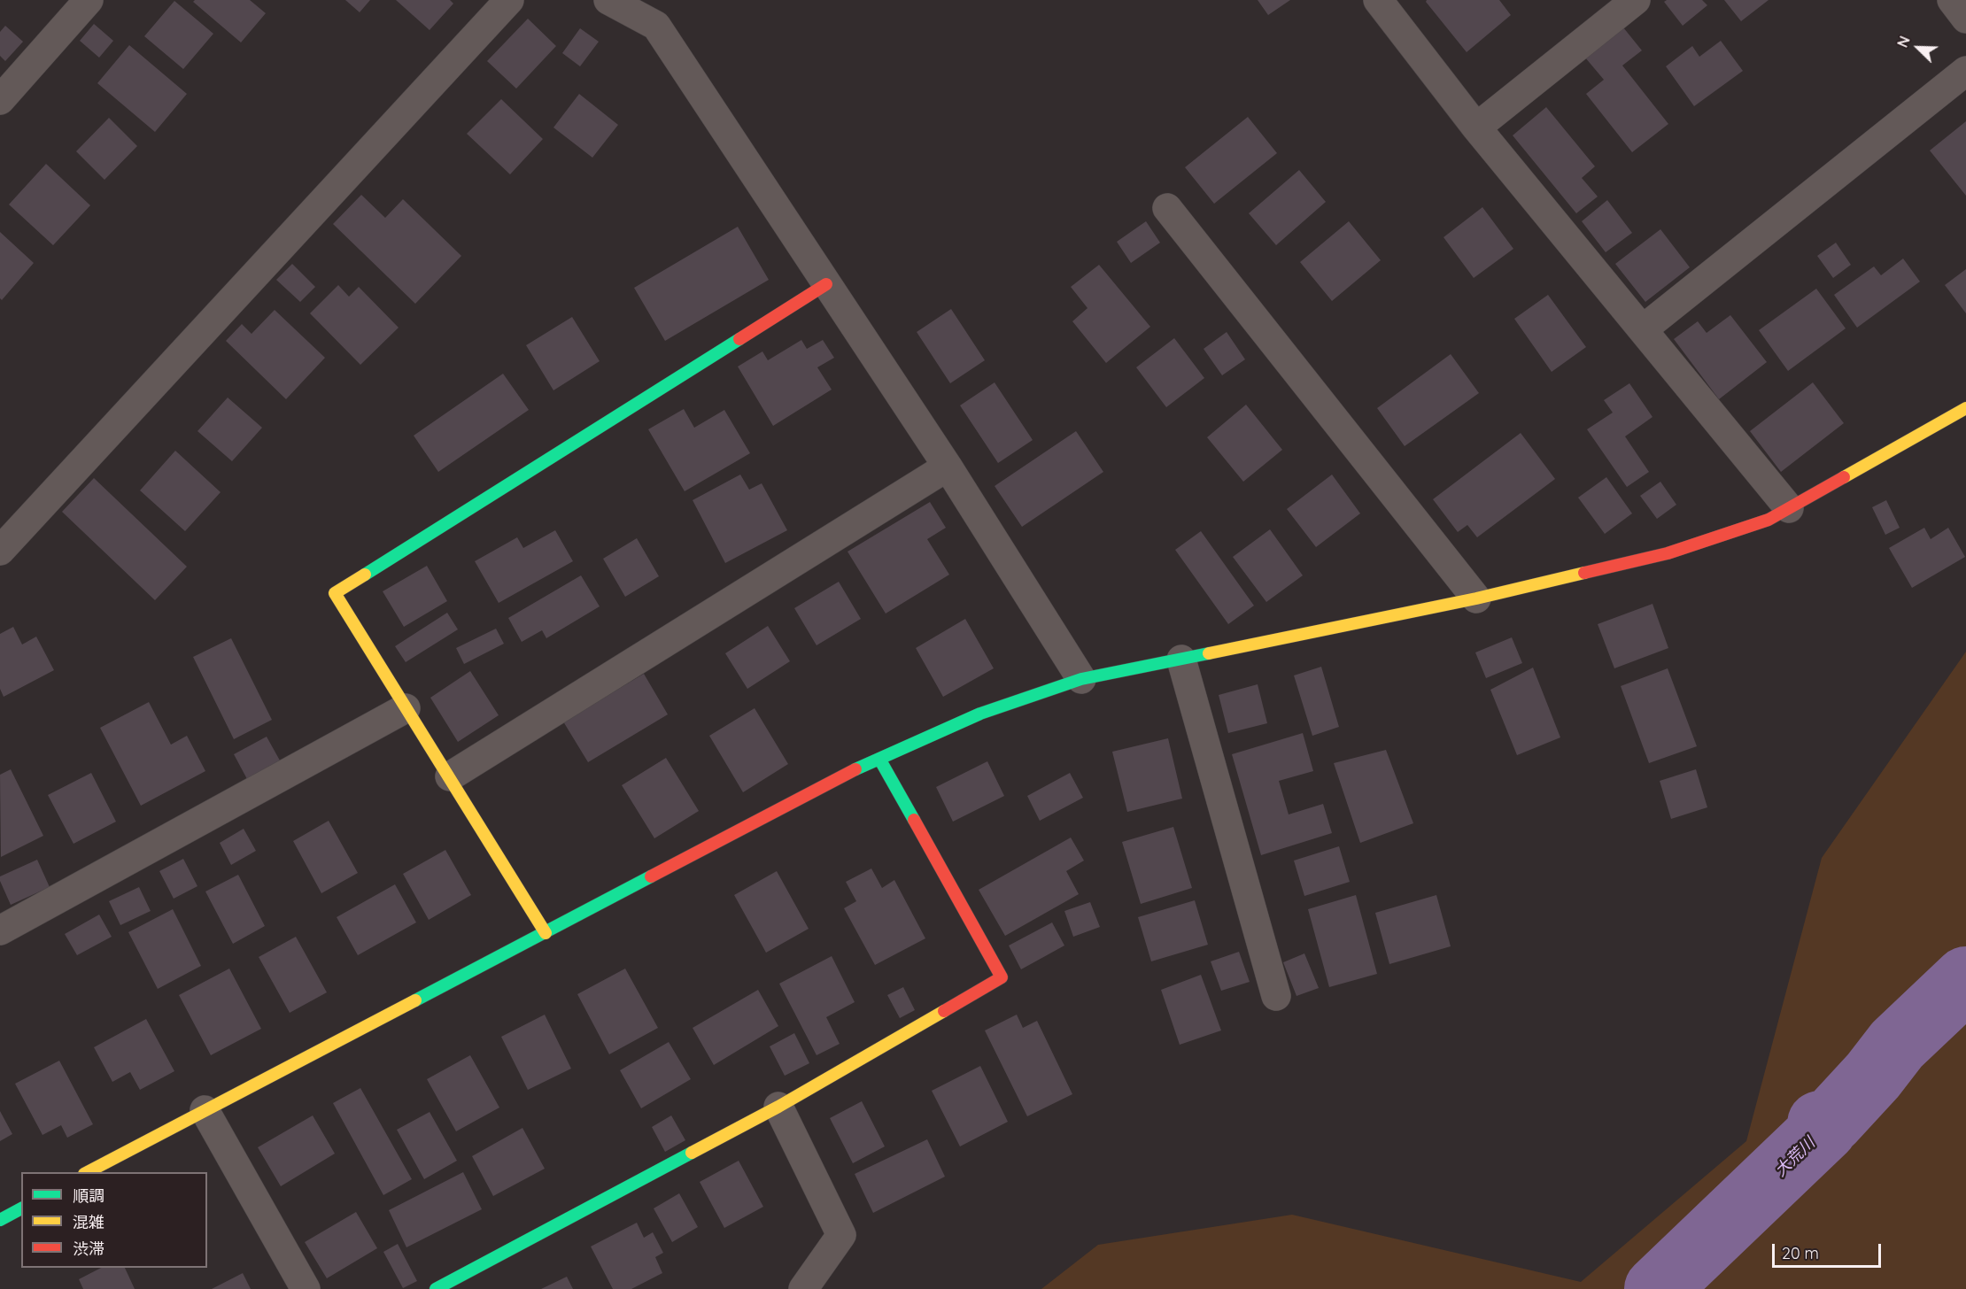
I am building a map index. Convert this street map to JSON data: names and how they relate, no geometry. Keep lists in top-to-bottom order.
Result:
{
  "water": ["大荒川"],
  "legend": ["順調", "混雑", "渋滞"],
  "scale_bar": "20 m",
  "north": "top left"
}
